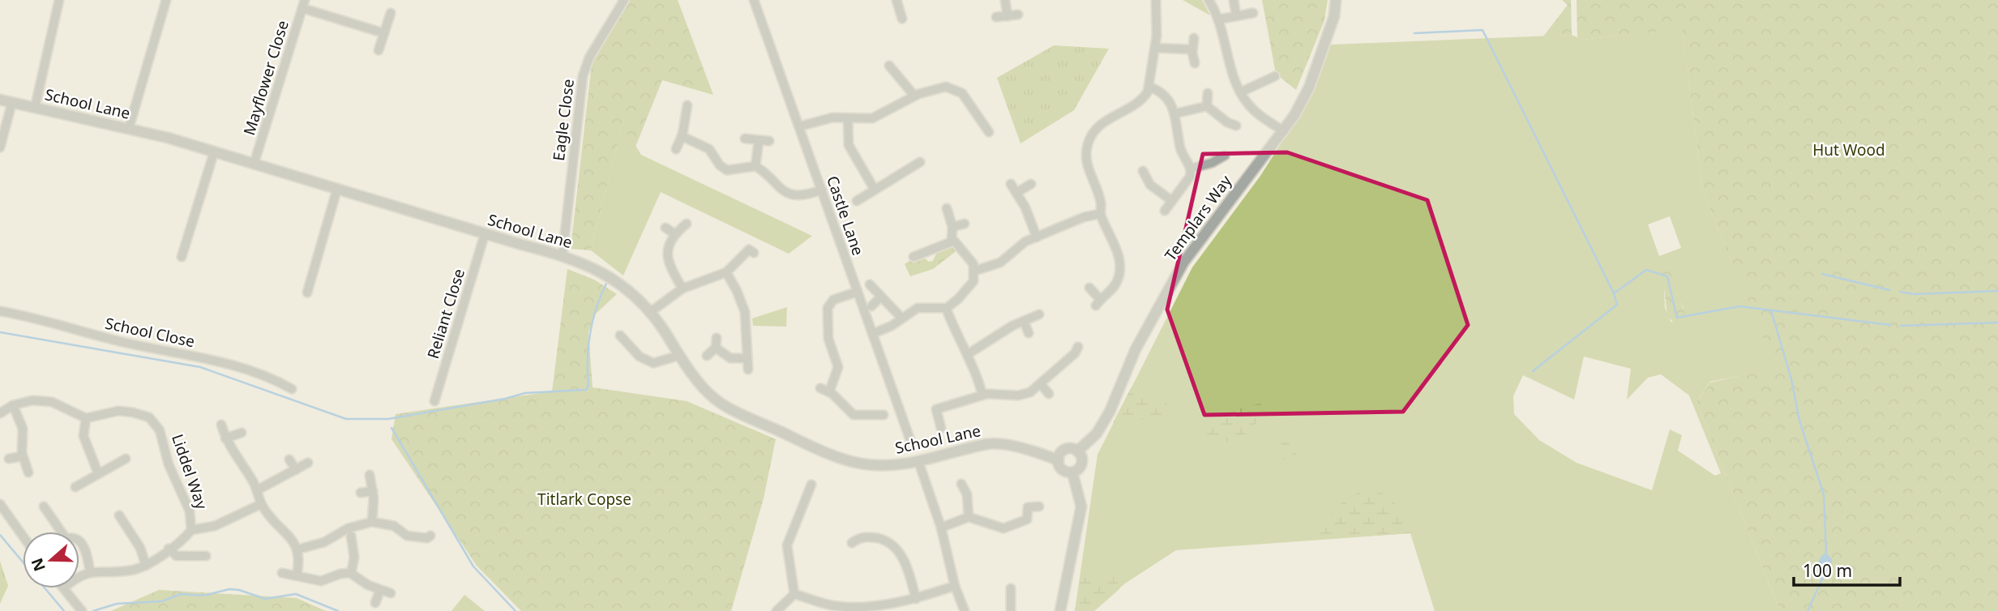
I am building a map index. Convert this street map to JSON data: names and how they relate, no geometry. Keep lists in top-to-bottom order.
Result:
{
  "streets": {
    "street": [
      "Mayflower Close",
      "School Lane",
      "Eagle Close",
      "Castle Lane",
      "Templars Way",
      "Reliant Close",
      "School Close",
      "Liddel Way"
    ]
  },
  "crossings": [
    ["Mayflower Close", "School Lane"],
    ["School Lane", "Eagle Close"],
    ["School Lane", "Templars Way"],
    ["School Lane", "Reliant Close"]
  ],
  "parks": ["Hut Wood", "Titlark Copse"],
  "scale_bar": "100 m",
  "north": "left"
}
